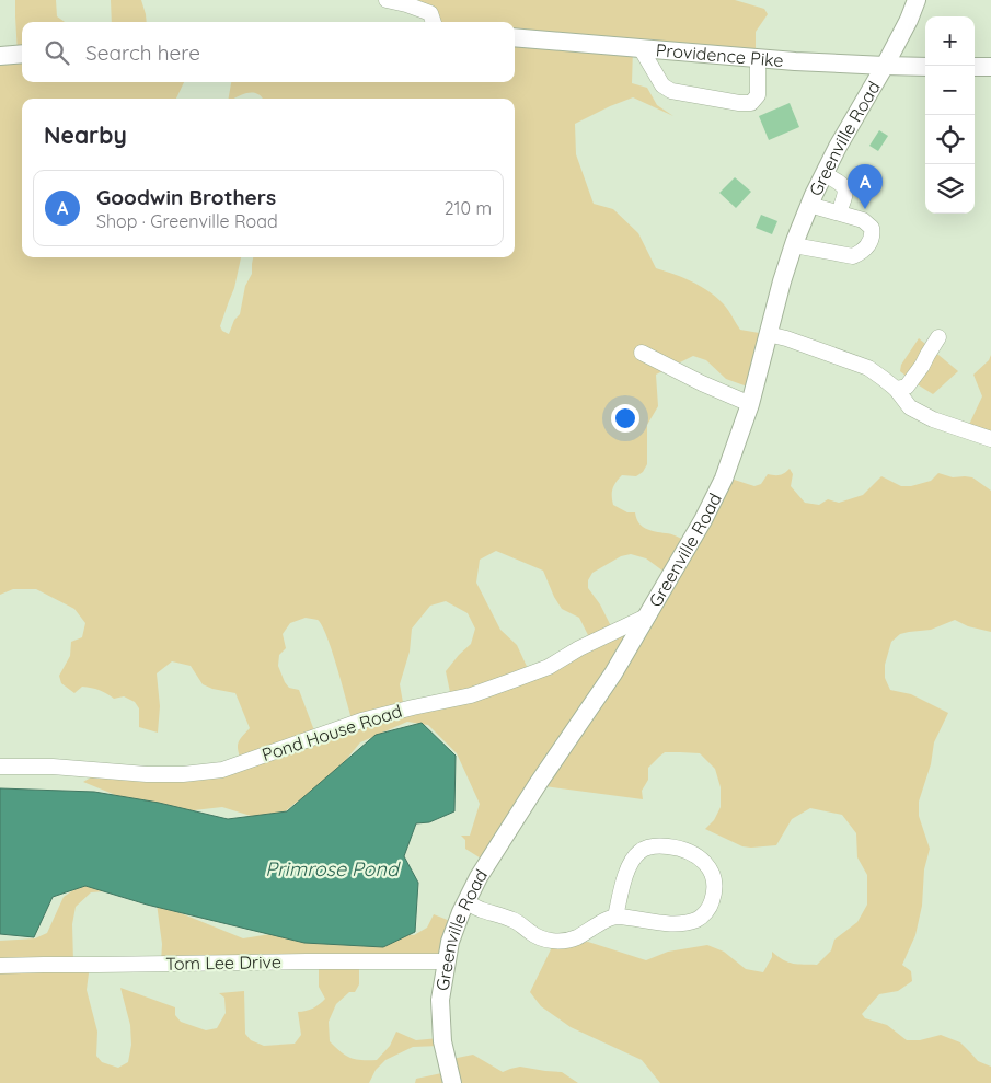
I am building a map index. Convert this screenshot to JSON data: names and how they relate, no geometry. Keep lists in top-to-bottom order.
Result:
{
  "streets": {
    "main road": ["Providence Pike", "Greenville Road"],
    "street": ["Pond House Road", "Tom Lee Drive"]
  },
  "crossings": [
    ["Providence Pike", "Greenville Road"],
    ["Greenville Road", "Pond House Road"],
    ["Greenville Road", "Tom Lee Drive"]
  ],
  "water": ["Primrose Pond"],
  "page": {
    "map_buttons": ["+", "−"],
    "search": "Search here",
    "heading": "Nearby",
    "pins": "A",
    "list": [
      {
        "mark": "A",
        "name": "Goodwin Brothers",
        "note": "Shop · Greenville Road",
        "value": "210 m"
      }
    ]
  }
}
